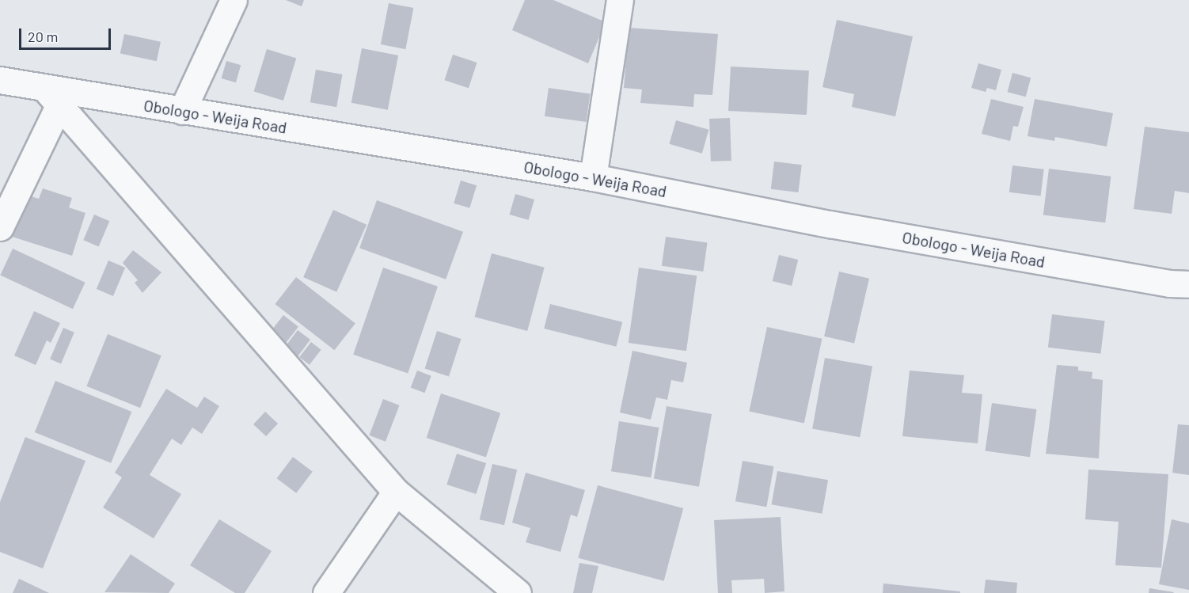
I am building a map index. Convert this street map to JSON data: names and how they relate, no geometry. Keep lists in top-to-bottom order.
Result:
{
  "streets": {
    "street": ["Obologo - Weija Road"]
  },
  "scale_bar": "20 m"
}
